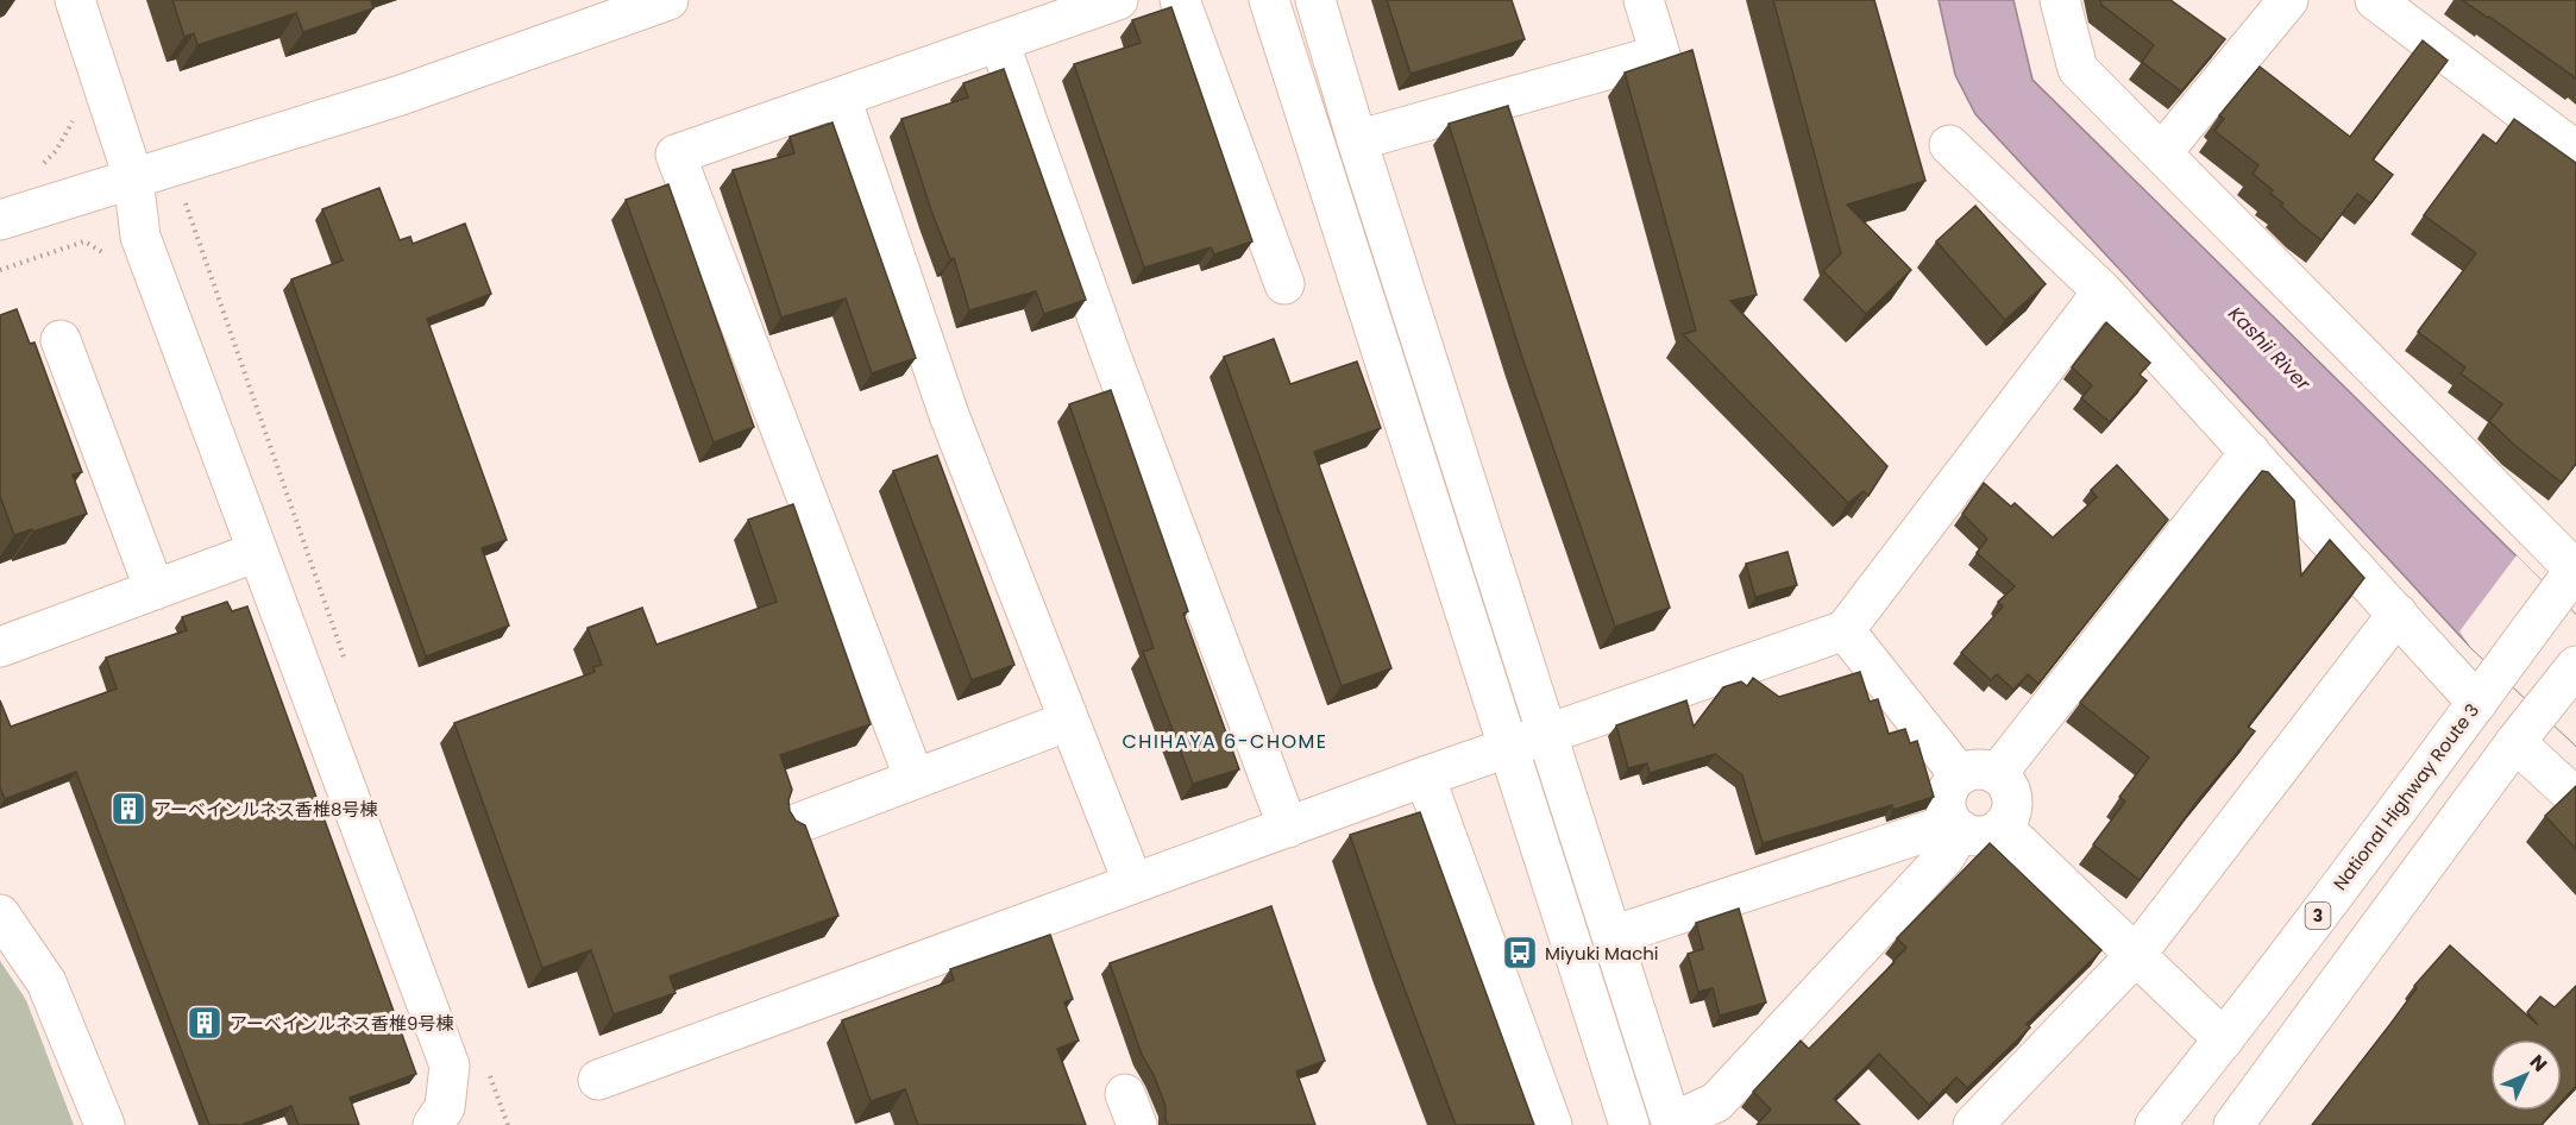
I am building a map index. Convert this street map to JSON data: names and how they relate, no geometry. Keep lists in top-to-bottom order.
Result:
{
  "streets": {
    "main road": ["National Highway Route 3", "3"]
  },
  "districts": ["CHIHAYA 6-CHOME"],
  "water": ["Kashii River"],
  "places": {
    "building": ["アーベインルネス香椎8号棟", "アーベインルネス香椎9号棟"],
    "bus stop": ["Miyuki Machi"]
  },
  "north": "top right"
}
